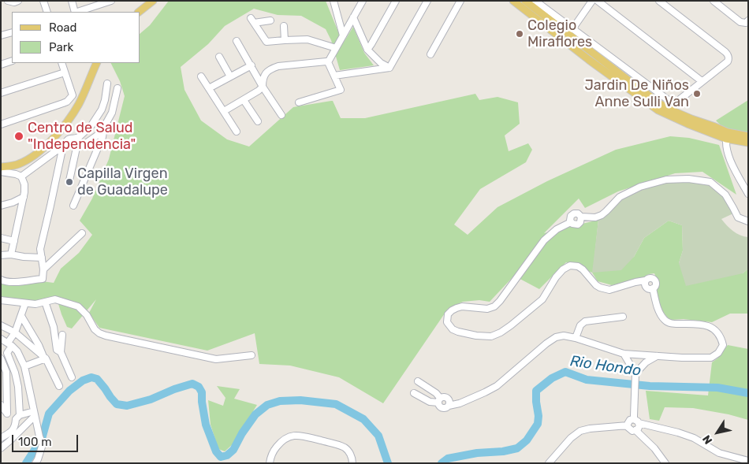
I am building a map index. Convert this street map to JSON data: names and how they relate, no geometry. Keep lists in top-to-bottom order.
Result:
{
  "water": ["Rio Hondo"],
  "places": [
    "Colegio Miraflores",
    "Jardin De Niños Anne Sulli Van",
    "Centro de Salud \"Independencia\"",
    "Capilla Virgen de Guadalupe"
  ],
  "legend": ["Road", "Park"],
  "scale_bar": "100 m",
  "north": "bottom left"
}
